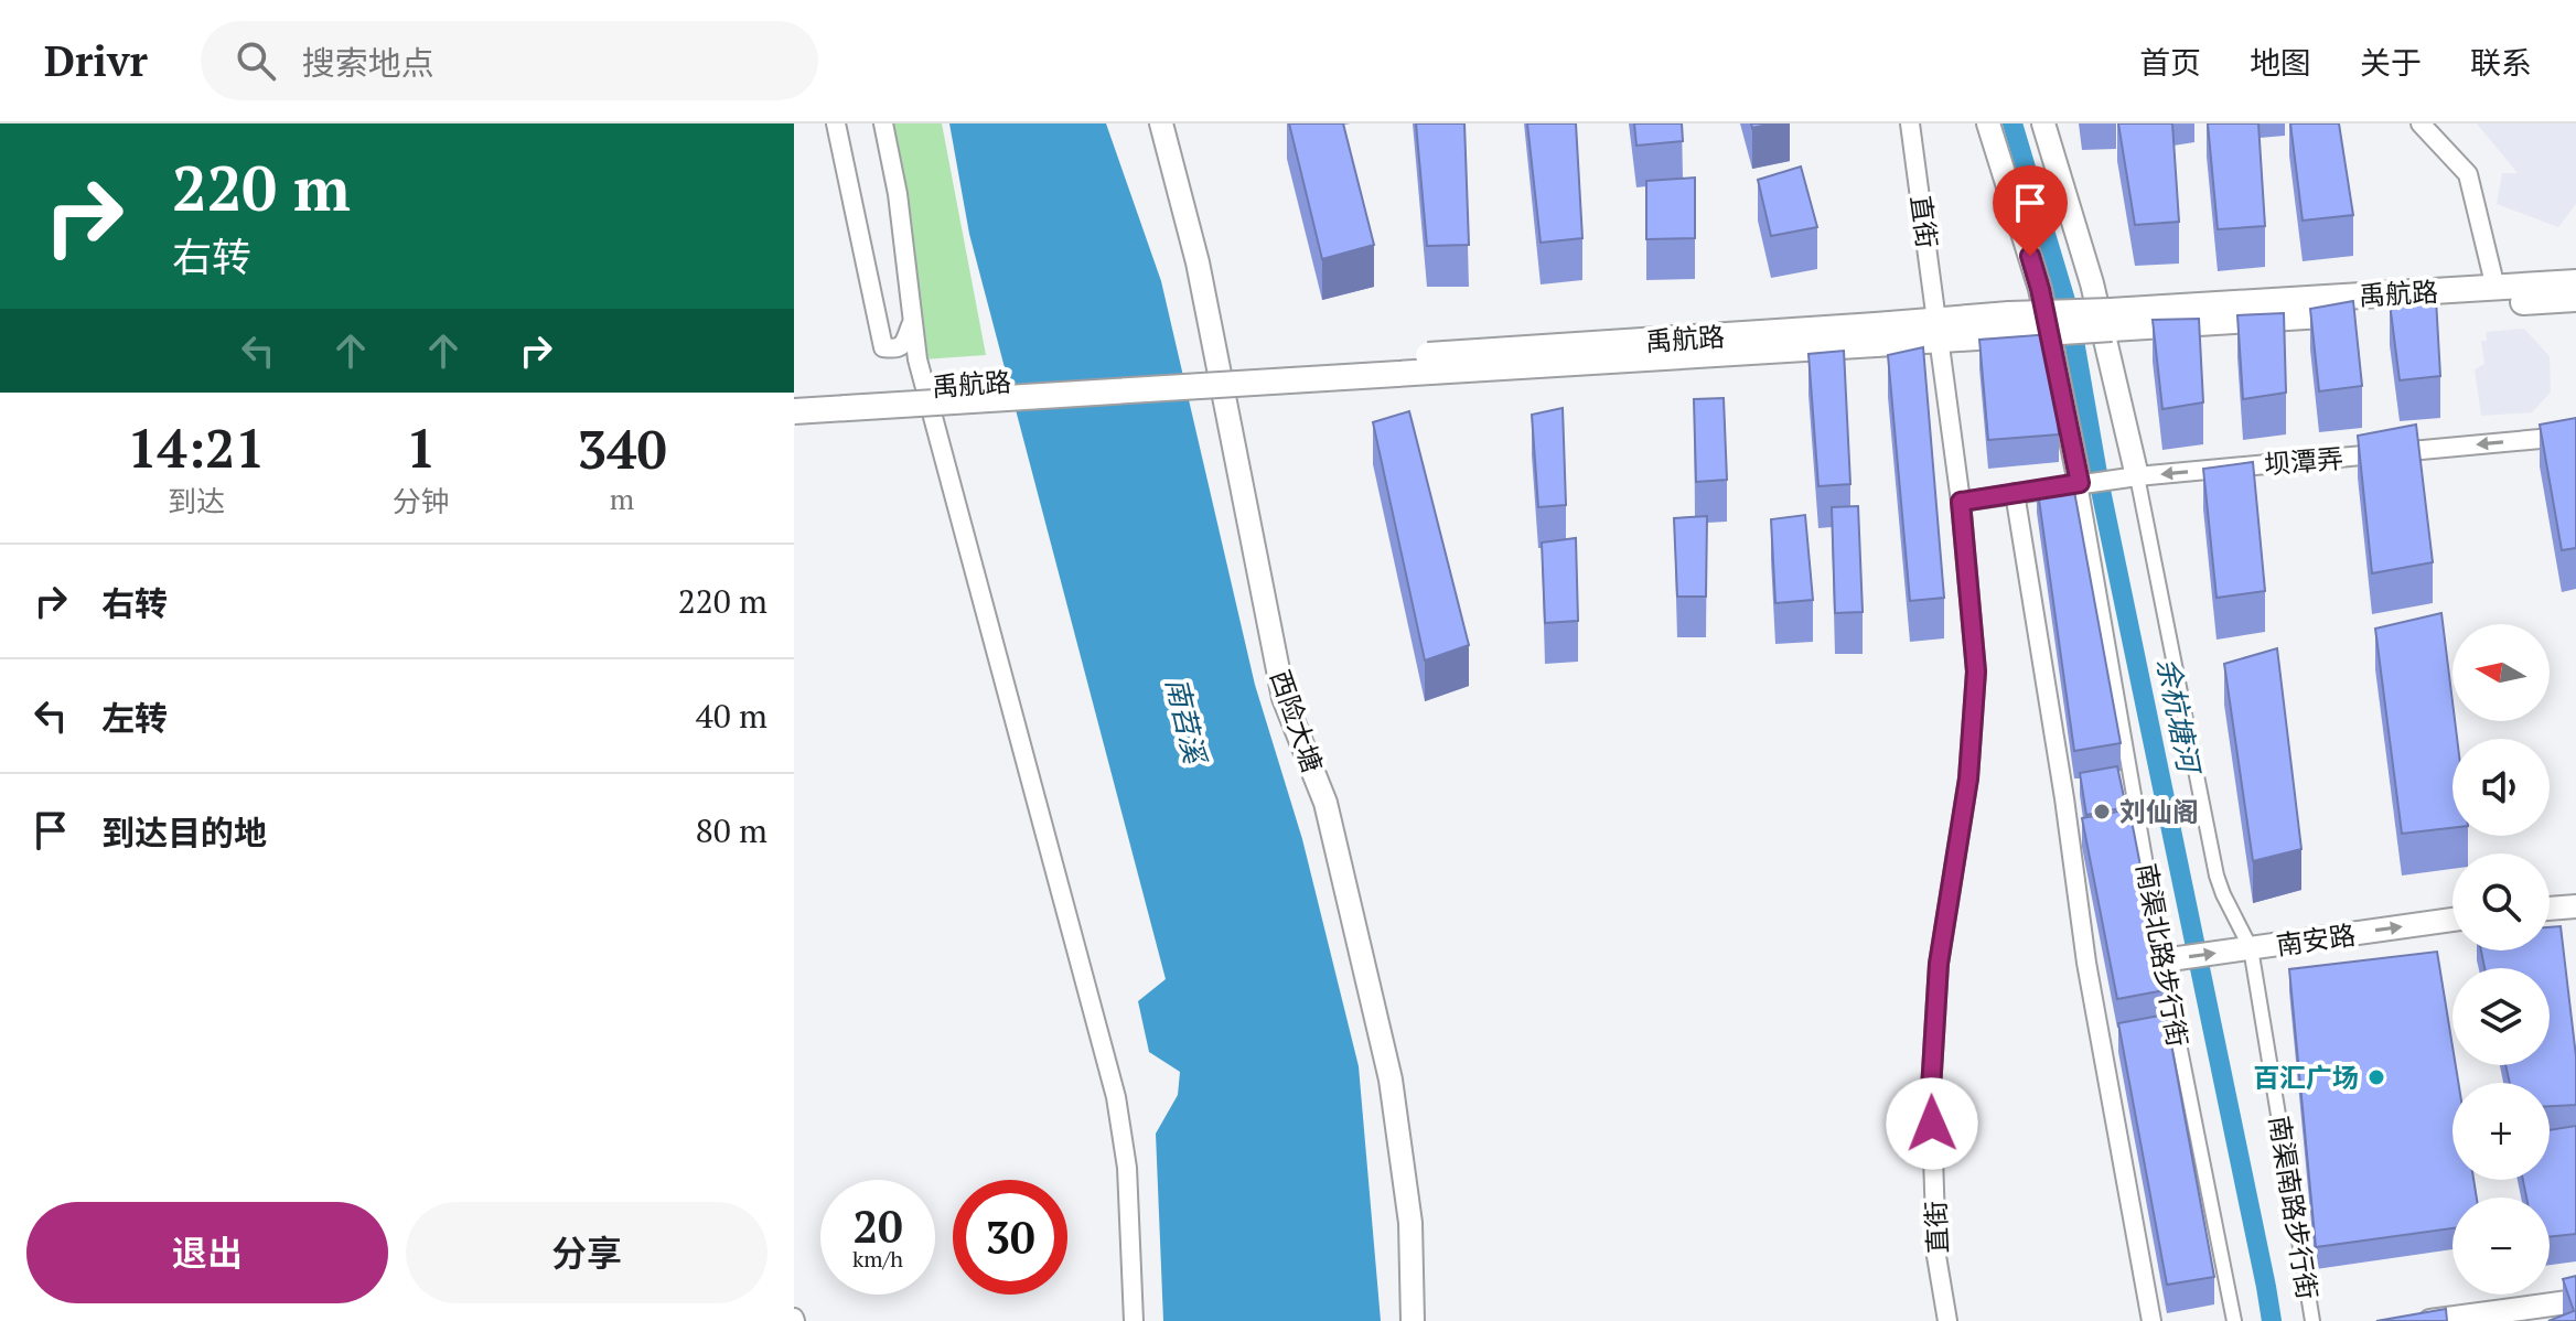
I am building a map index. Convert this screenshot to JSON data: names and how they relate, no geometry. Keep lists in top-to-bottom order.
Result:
{
  "streets": {
    "main road": ["禹航路"],
    "street": [
      "直街",
      "坝潭弄",
      "西险大塘",
      "南安路",
      "南渠北路步行街",
      "南渠南路步行街"
    ]
  },
  "crossings": [
    ["直街", "禹航路"],
    ["直街", "坝潭弄"],
    ["坝潭弄", "南渠北路步行街"],
    ["坝潭弄", "南渠南路步行街"],
    ["南安路", "南渠北路步行街"],
    ["南安路", "南渠南路步行街"]
  ],
  "one_way": ["坝潭弄", "南安路"],
  "water": ["余杭塘河", "南苕溪"],
  "places": ["刘仙阁", "百汇广场"],
  "north": "left",
  "page": {
    "header": "Drivr",
    "search": "搜索地点",
    "nav": [
      "首页",
      "地图",
      "关于",
      "联系"
    ],
    "turn": ["220 m", "右转"],
    "eta": [
      "14:21",
      "到达",
      "1",
      "分钟",
      "340",
      "m"
    ],
    "list": [
      {
        "name": "右转",
        "value": "220 m"
      },
      {
        "name": "左转",
        "value": "40 m"
      },
      {
        "name": "到达目的地",
        "value": "80 m"
      }
    ],
    "map_buttons": ["+", "−"],
    "speed": "20 km/h",
    "limit": "30",
    "buttons": ["退出", "分享"]
  }
}
